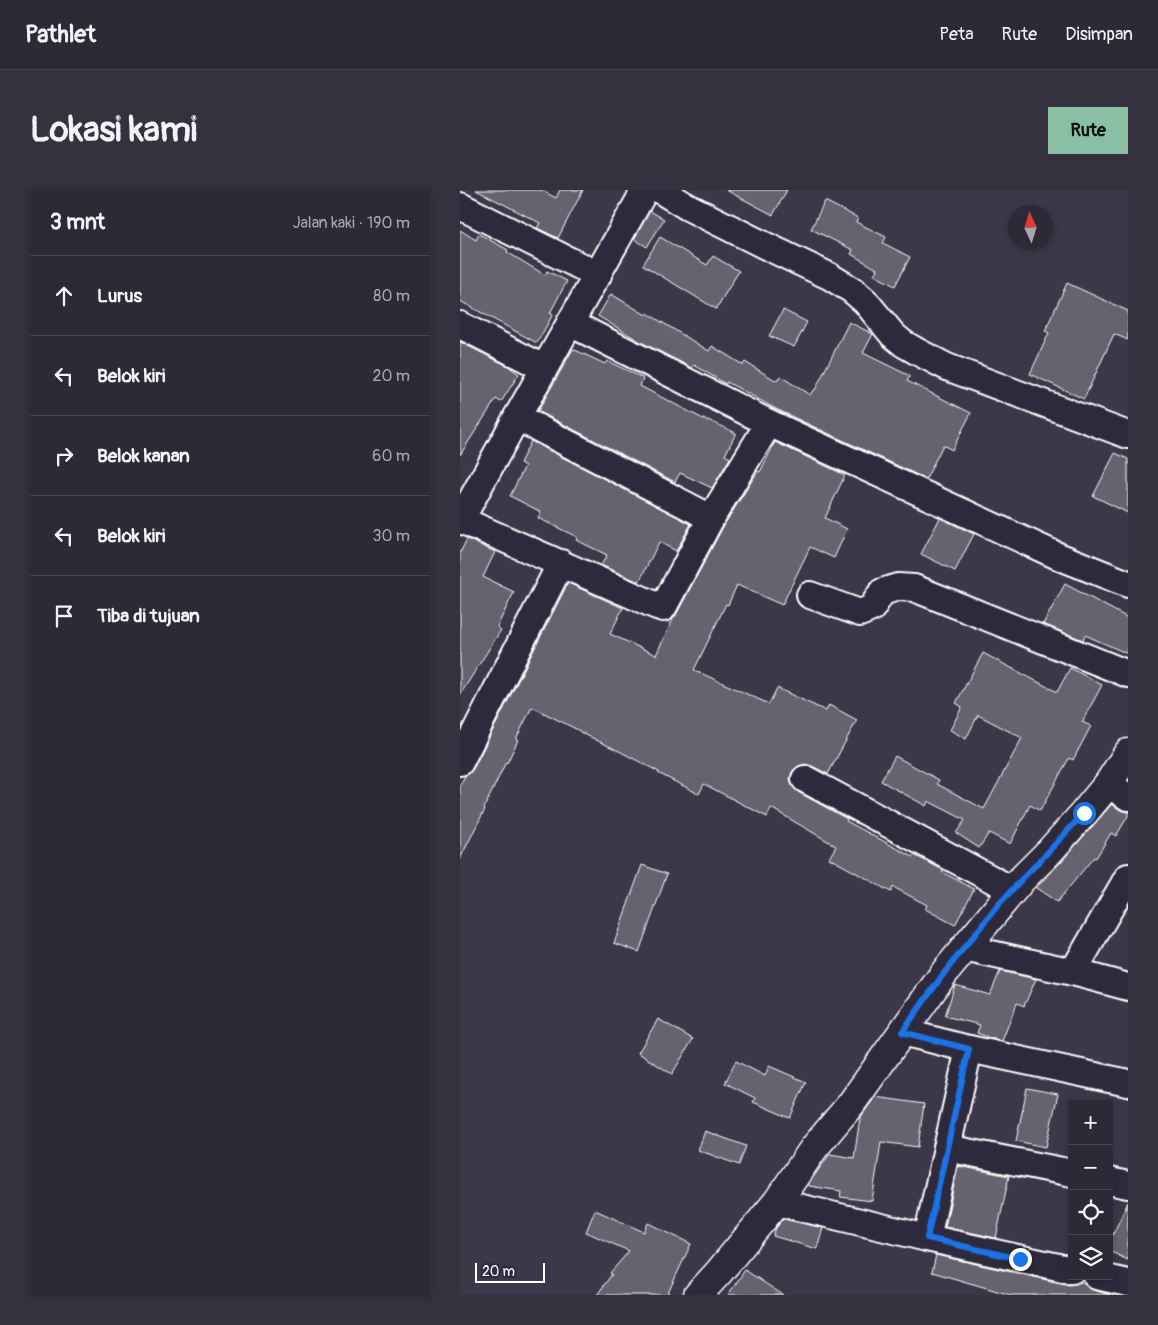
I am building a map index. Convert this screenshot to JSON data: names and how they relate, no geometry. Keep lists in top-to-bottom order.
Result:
{
  "scale_bar": "20 m",
  "north": "top",
  "page": {
    "header": "Pathlet",
    "nav": ["Peta", "Rute", "Disimpan"],
    "buttons": "Rute",
    "title": "Lokasi kami",
    "heading": ["3 mnt", "Jalan kaki · 190 m"],
    "list": [
      ["Lurus", "80 m"],
      ["Belok kiri", "20 m"],
      ["Belok kanan", "60 m"],
      ["Belok kiri", "30 m"],
      "Tiba di tujuan"
    ],
    "map_buttons": ["+", "−"],
    "scale": "20 m"
  }
}
